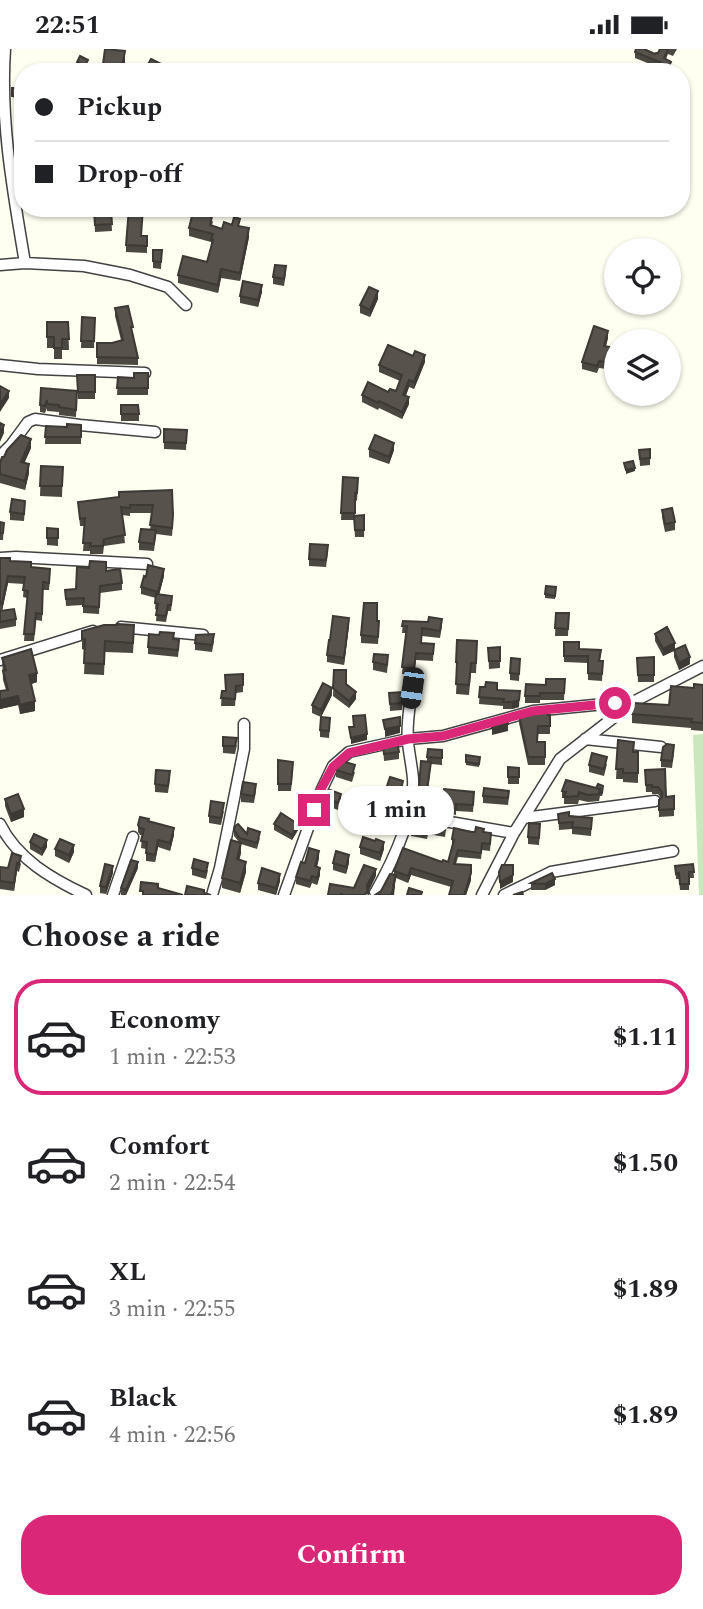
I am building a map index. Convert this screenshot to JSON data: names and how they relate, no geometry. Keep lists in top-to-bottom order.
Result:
{
  "page": {
    "status": "22:51",
    "banner": ["Pickup", "Drop-off"],
    "bubble": "1 min",
    "heading": "Choose a ride",
    "list": [
      {
        "name": "Economy",
        "note": "1 min · 22:53",
        "value": "$1.11"
      },
      {
        "name": "Comfort",
        "note": "2 min · 22:54",
        "value": "$1.50"
      },
      {
        "name": "XL",
        "note": "3 min · 22:55",
        "value": "$1.89"
      },
      {
        "name": "Black",
        "note": "4 min · 22:56",
        "value": "$1.89"
      }
    ],
    "buttons": "Confirm"
  }
}
